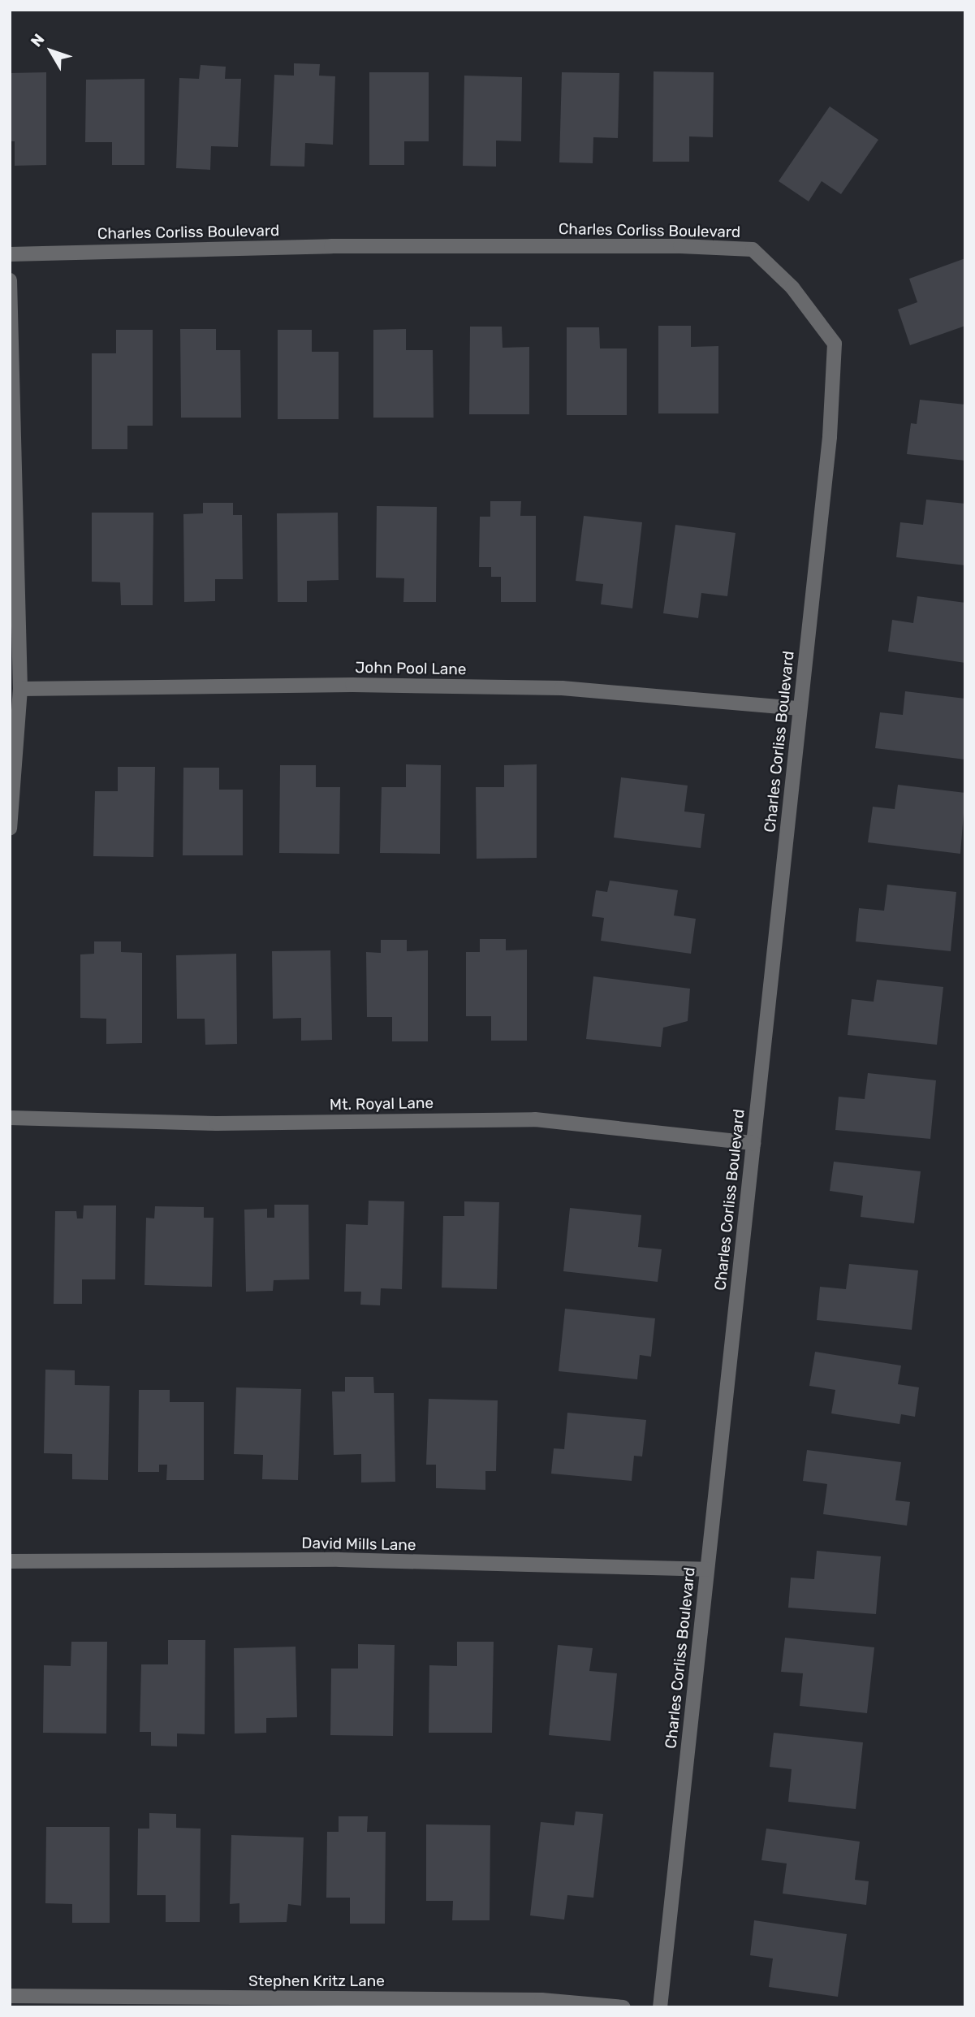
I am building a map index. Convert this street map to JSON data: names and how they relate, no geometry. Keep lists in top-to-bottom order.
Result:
{
  "streets": {
    "street": [
      "Charles Corliss Boulevard",
      "John Pool Lane",
      "Mt. Royal Lane",
      "David Mills Lane",
      "Stephen Kritz Lane"
    ]
  },
  "crossings": [
    ["Charles Corliss Boulevard", "John Pool Lane"],
    ["Charles Corliss Boulevard", "Mt. Royal Lane"],
    ["Charles Corliss Boulevard", "David Mills Lane"]
  ],
  "north": "top left"
}
